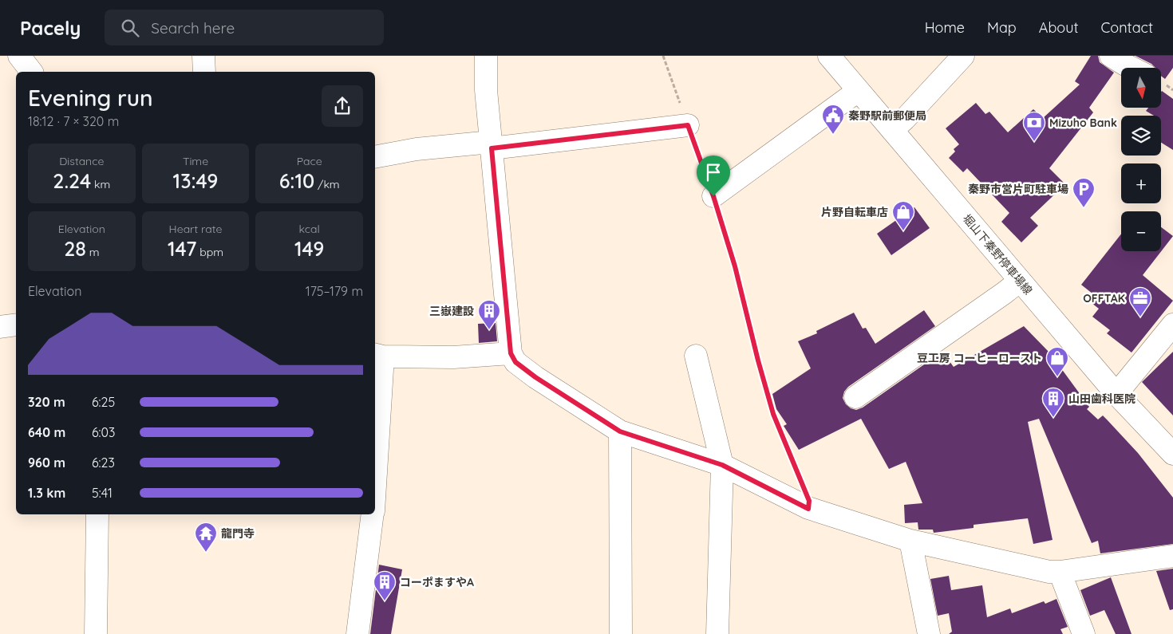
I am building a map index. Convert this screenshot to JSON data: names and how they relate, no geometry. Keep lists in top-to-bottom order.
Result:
{
  "streets": {
    "street": ["堀山下秦野停車場線"]
  },
  "places": {
    "public building": ["秦野駅前郵便局"],
    "bank": ["Mizuho Bank"],
    "parking": ["秦野市営片町駐車場"],
    "shop": ["片野自転車店", "豆工房 コーヒーロースト"],
    "office": ["OFFTAK"],
    "building": ["三嶽建設", "山田歯科医院", "コーポますやA"],
    "temple": ["龍門寺"]
  },
  "north": "bottom",
  "page": {
    "header": "Pacely",
    "search": "Search here",
    "nav": [
      "Home",
      "Map",
      "About",
      "Contact"
    ],
    "map_buttons": ["+", "−"],
    "heading": ["Evening run", "18:12 · 7 × 320 m"],
    "stats": [
      ["Distance", "2.24 km"],
      ["Time", "13:49"],
      ["Pace", "6:10 /km"],
      ["Elevation", "28 m"],
      ["Heart rate", "147 bpm"],
      ["kcal", "149"]
    ],
    "chart": ["Elevation", "175–179 m"],
    "list": [
      {
        "name": "320 m",
        "note": "6:25"
      },
      {
        "name": "640 m",
        "note": "6:03"
      },
      {
        "name": "960 m",
        "note": "6:23"
      },
      {
        "name": "1.3 km",
        "note": "5:41"
      }
    ]
  }
}
